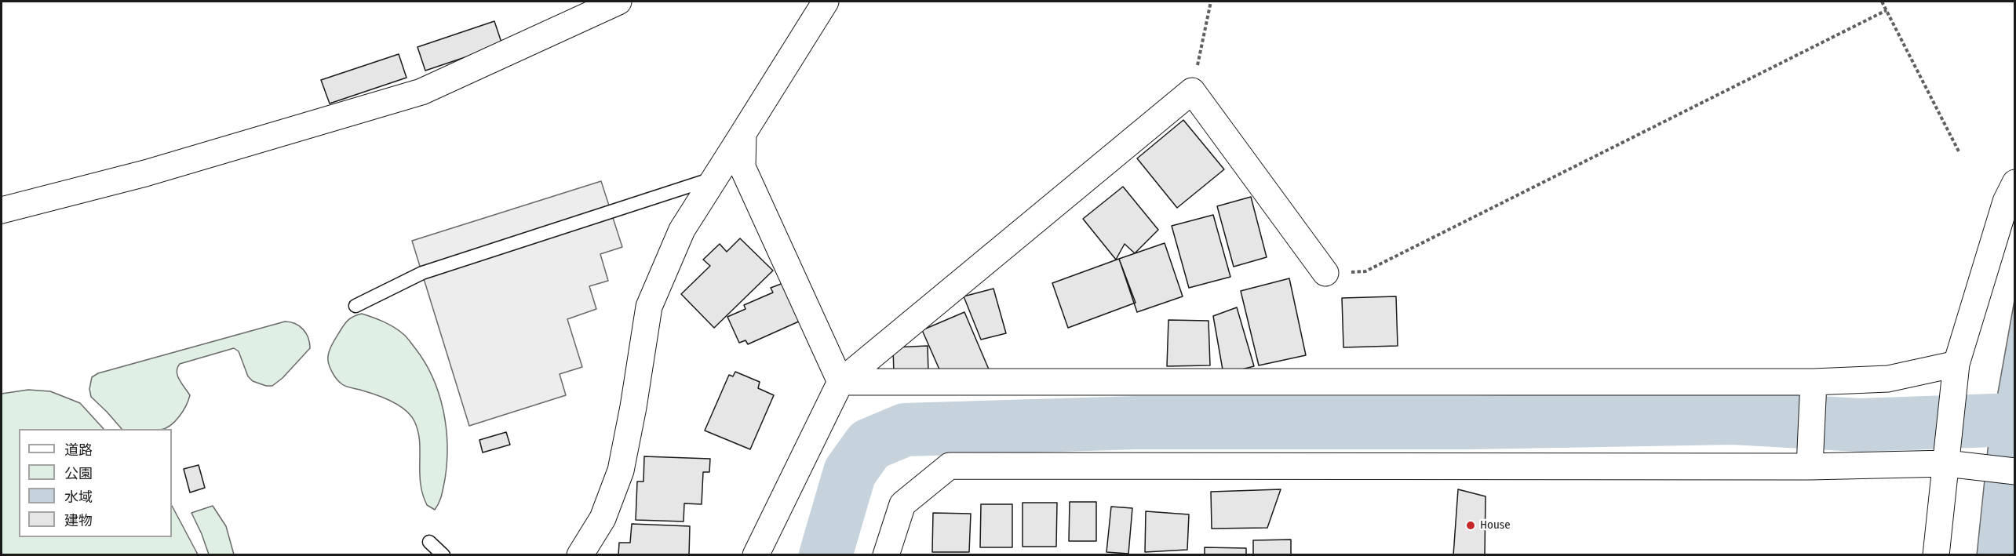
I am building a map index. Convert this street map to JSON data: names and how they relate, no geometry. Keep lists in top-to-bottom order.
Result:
{
  "places": ["House"],
  "legend": [
    "道路",
    "公園",
    "水域",
    "建物"
  ]
}
